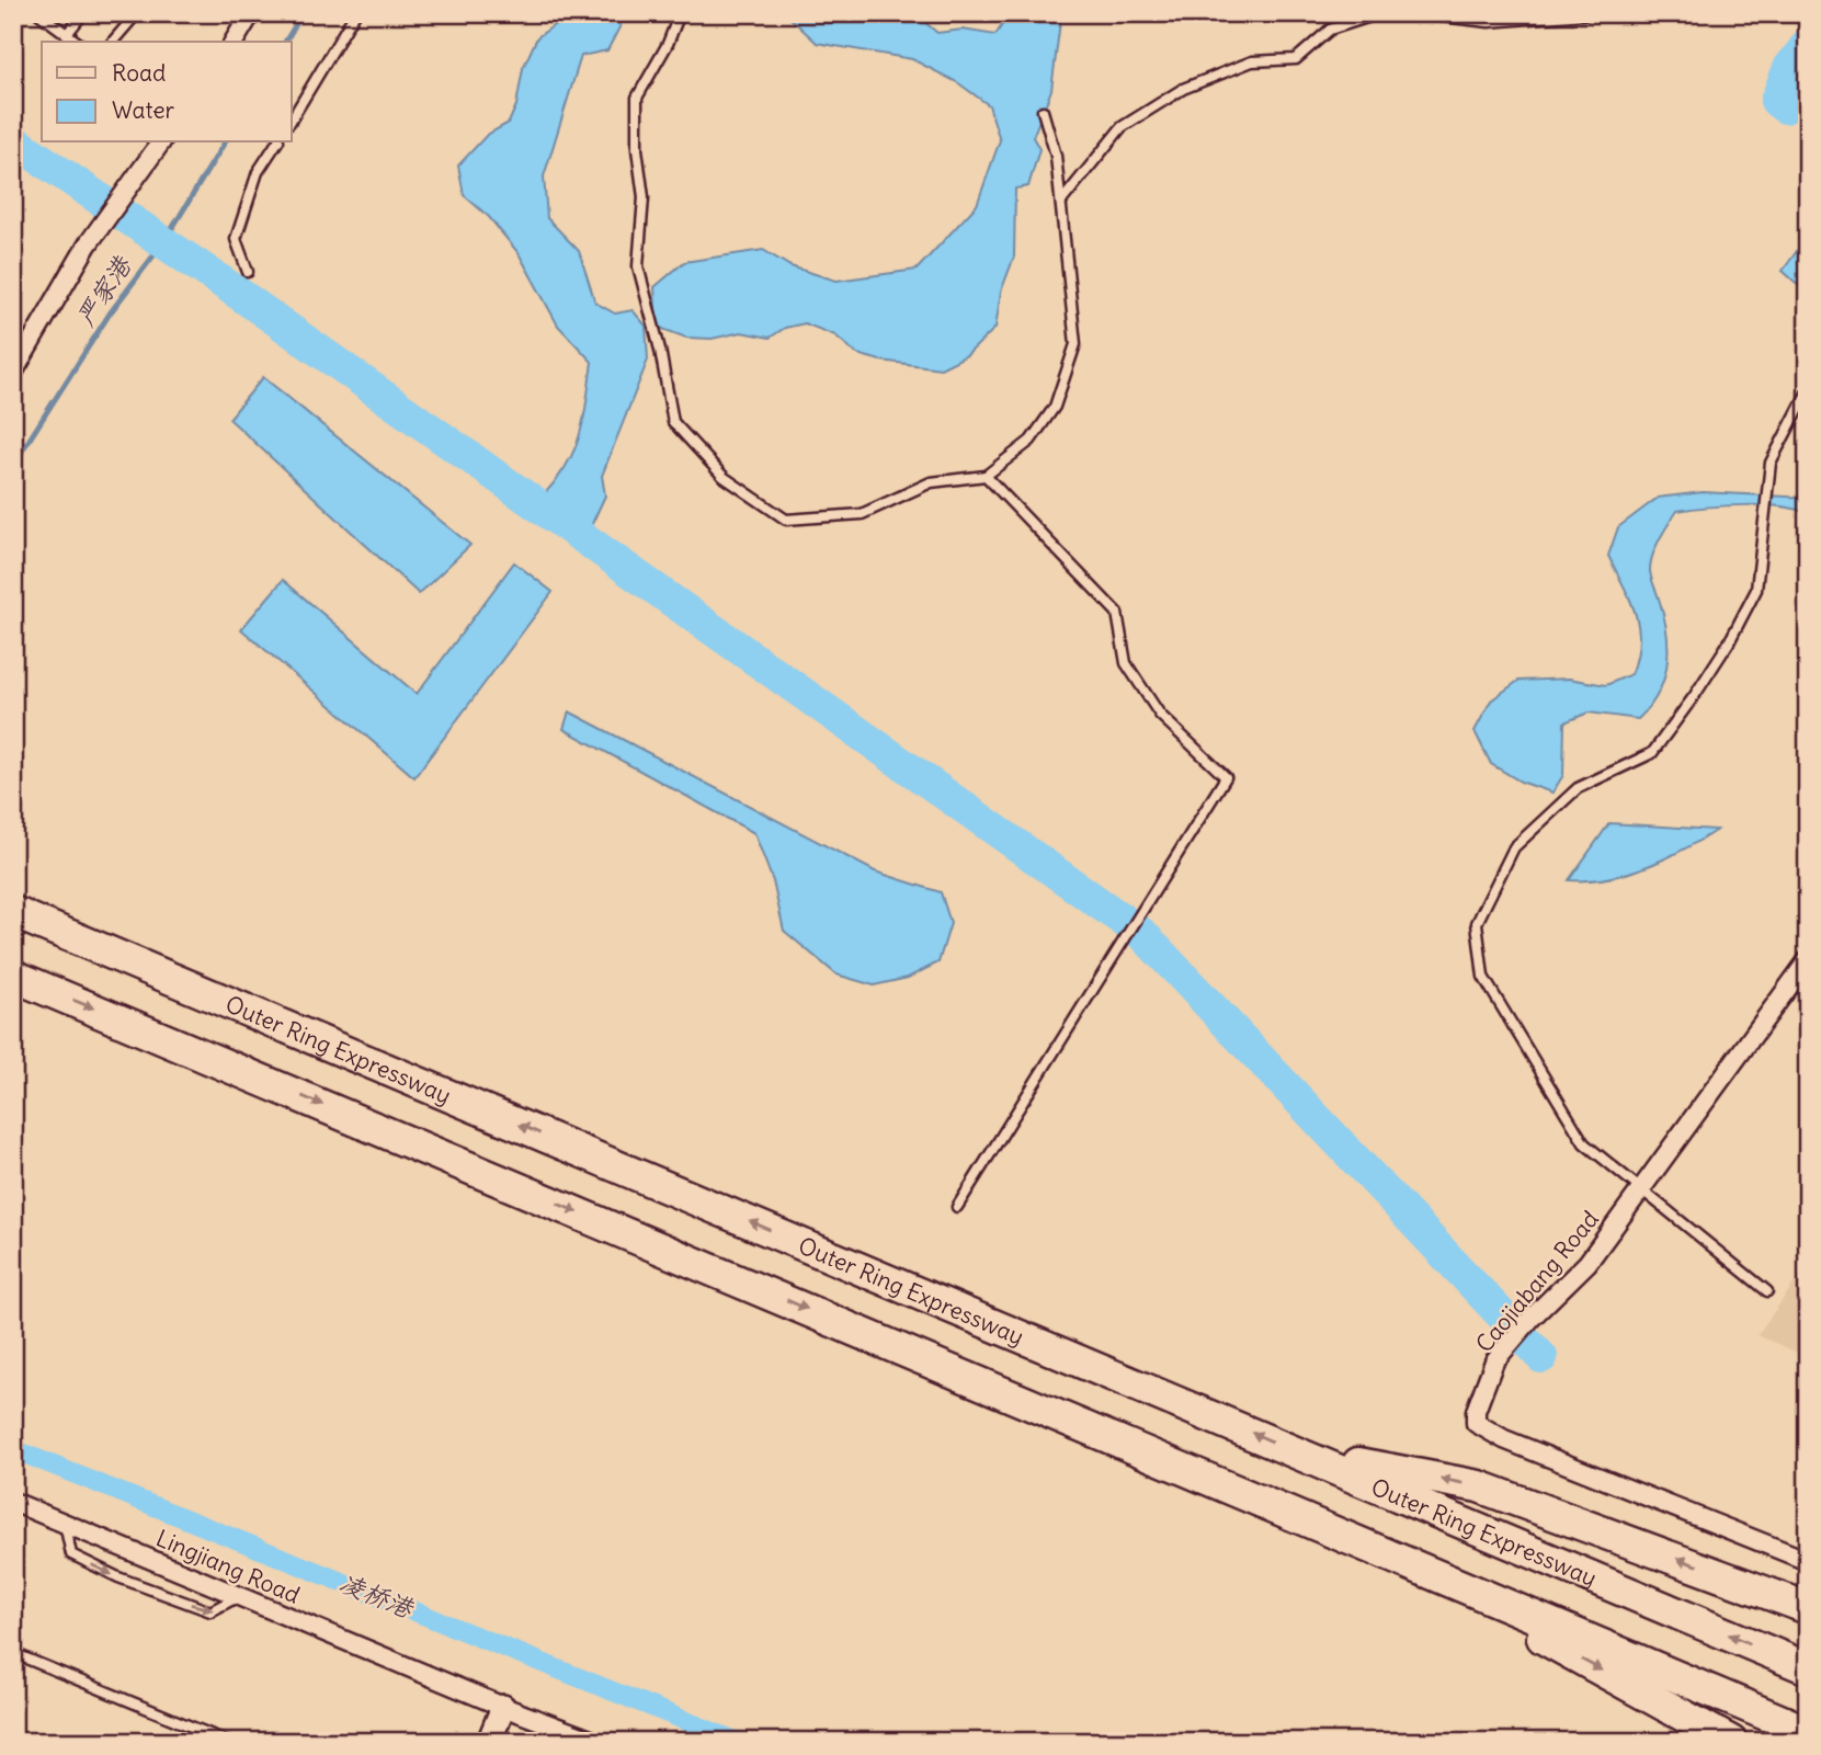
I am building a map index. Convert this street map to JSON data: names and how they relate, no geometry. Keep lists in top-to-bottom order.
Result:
{
  "streets": {
    "highway": ["Outer Ring Expressway"],
    "street": ["Caojiabang Road", "Lingjiang Road"]
  },
  "water": ["严家港", "凌桥港"],
  "legend": ["Road", "Water"]
}
